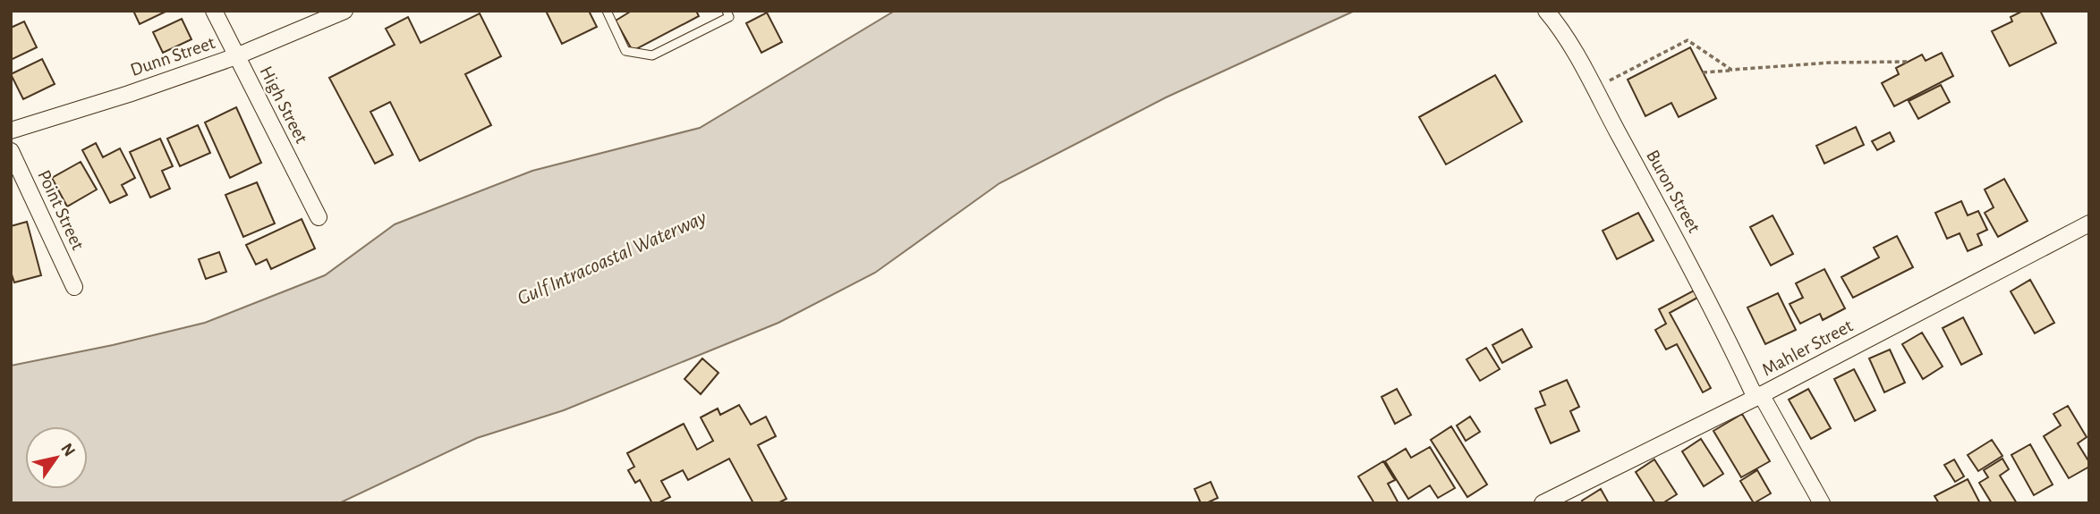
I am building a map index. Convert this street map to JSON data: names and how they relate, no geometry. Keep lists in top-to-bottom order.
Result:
{
  "streets": {
    "street": [
      "Dunn Street",
      "High Street",
      "Buron Street",
      "Point Street",
      "Mahler Street"
    ]
  },
  "crossings": [
    ["Dunn Street", "High Street"],
    ["Buron Street", "Mahler Street"]
  ],
  "water": ["Gulf Intracoastal Waterway"],
  "north": "top right"
}
